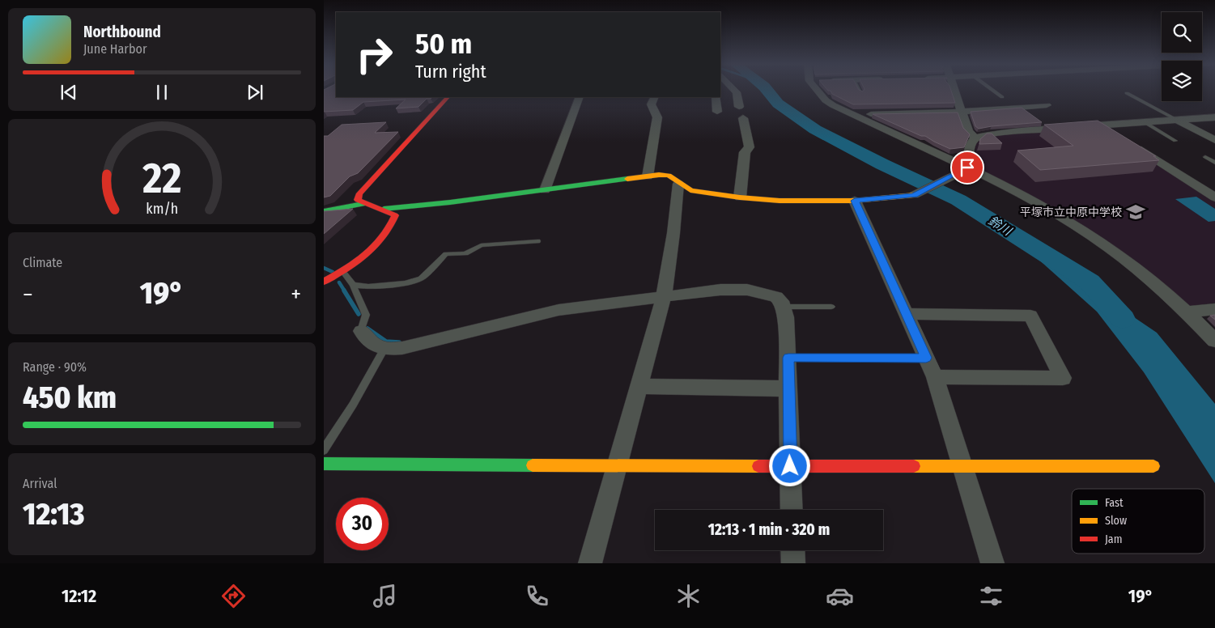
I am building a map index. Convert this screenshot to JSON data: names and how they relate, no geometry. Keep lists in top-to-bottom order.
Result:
{
  "water": ["鈴川"],
  "places": {
    "school or university": ["平塚市立中原中学校"]
  },
  "legend": ["Fast", "Slow", "Jam"],
  "page": {
    "turn": ["50 m", "Turn right"],
    "song": ["Northbound", "June Harbor"],
    "tile": [
      "Climate",
      ["Range · 90%", "450 km"],
      ["Arrival", "12:13"]
    ],
    "heat": ["−", "19°", "+"],
    "limit": "30",
    "trip": "12:13 · 1 min · 320 m",
    "tabs": ["12:12", "19°"],
    "gauge": ["22", "km/h"]
  }
}
